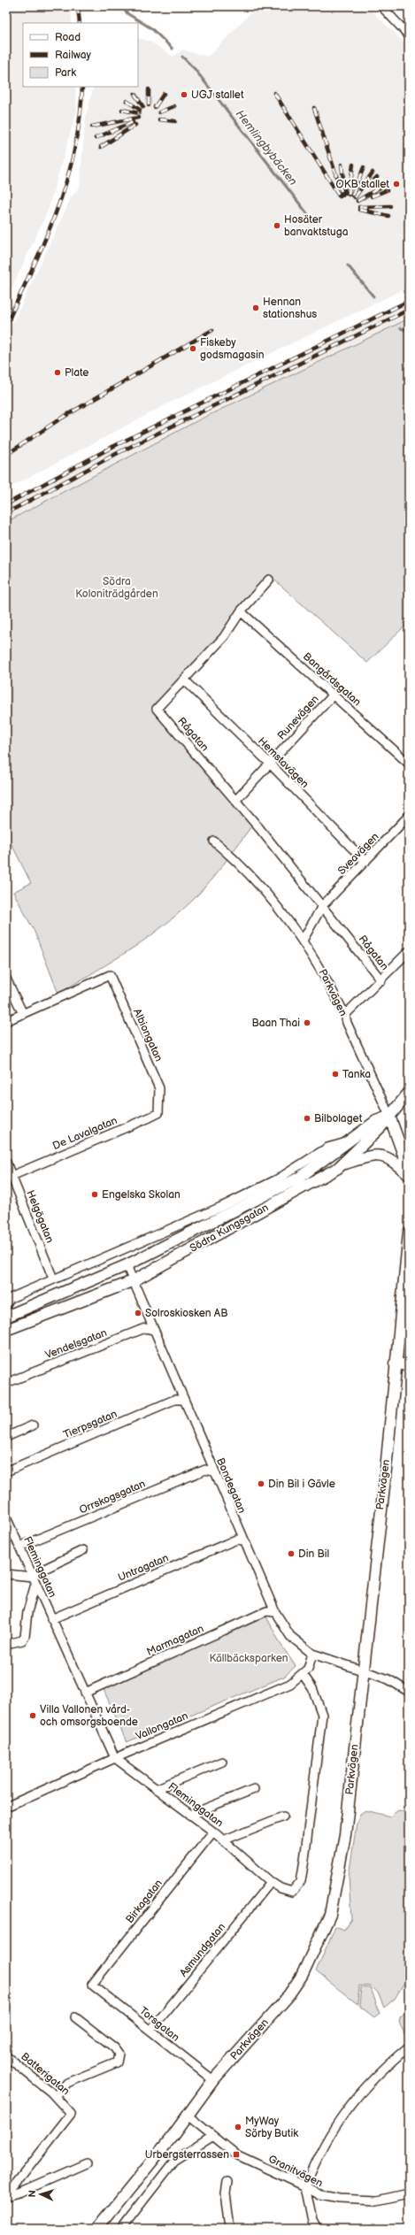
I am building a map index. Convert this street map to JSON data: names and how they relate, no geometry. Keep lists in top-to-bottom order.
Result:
{
  "streets": {
    "main road": ["Parkvägen", "Södra Kungsgatan"],
    "street": [
      "Bangårdsgatan",
      "Runevägen",
      "Rågatan",
      "Hemstavägen",
      "Sveavägen",
      "Albiongatan",
      "De Lavalgatan",
      "Helgögatan",
      "Vendelsgatan",
      "Tierpsgatan",
      "Bondegatan",
      "Orrskogsgatan",
      "Fleminggatan",
      "Untragatan",
      "Marmagatan",
      "Vallongatan",
      "Birkagatan",
      "Asmundgatan",
      "Torsgatan",
      "Batterigatan",
      "Granitvägen"
    ]
  },
  "crossings": [
    ["Bangårdsgatan", "Runevägen"],
    ["Bangårdsgatan", "Rågatan"],
    ["Runevägen", "Rågatan"],
    ["Runevägen", "Hemstavägen"],
    ["Rågatan", "Hemstavägen"],
    ["Rågatan", "Sveavägen"],
    ["Hemstavägen", "Sveavägen"],
    ["Parkvägen", "Södra Kungsgatan"],
    ["Parkvägen", "Bondegatan"],
    ["Parkvägen", "Torsgatan"],
    ["Parkvägen", "Granitvägen"],
    ["Albiongatan", "De Lavalgatan"],
    ["De Lavalgatan", "Helgögatan"],
    ["Helgögatan", "Södra Kungsgatan"],
    ["Södra Kungsgatan", "Bondegatan"],
    ["Vendelsgatan", "Bondegatan"],
    ["Tierpsgatan", "Bondegatan"],
    ["Bondegatan", "Orrskogsgatan"],
    ["Bondegatan", "Untragatan"],
    ["Bondegatan", "Marmagatan"],
    ["Bondegatan", "Vallongatan"],
    ["Orrskogsgatan", "Fleminggatan"],
    ["Fleminggatan", "Untragatan"],
    ["Fleminggatan", "Marmagatan"],
    ["Fleminggatan", "Vallongatan"],
    ["Fleminggatan", "Birkagatan"],
    ["Fleminggatan", "Asmundgatan"],
    ["Birkagatan", "Torsgatan"],
    ["Asmundgatan", "Torsgatan"]
  ],
  "water": ["Hemlingbybäcken"],
  "parks": ["Södra Koloniträdgården", "Källbäcksparken"],
  "places": {
    "other": [
      "UGJ stallet",
      "OKB stallet",
      "Hosäter banvaktstuga",
      "Hennan stationshus",
      "Fiskeby godsmagasin",
      "Plate",
      "Baan Thai",
      "Tanka",
      "Bilbolaget",
      "Engelska Skolan",
      "Solroskiosken AB",
      "Din Bil i Gävle",
      "Din Bil",
      "Villa Vallonen vård- och omsorgsboende",
      "MyWay Sörby Butik"
    ],
    "transit": ["Urbergsterrassen"]
  },
  "legend": ["Road", "Railway", "Park"],
  "north": "left"
}
